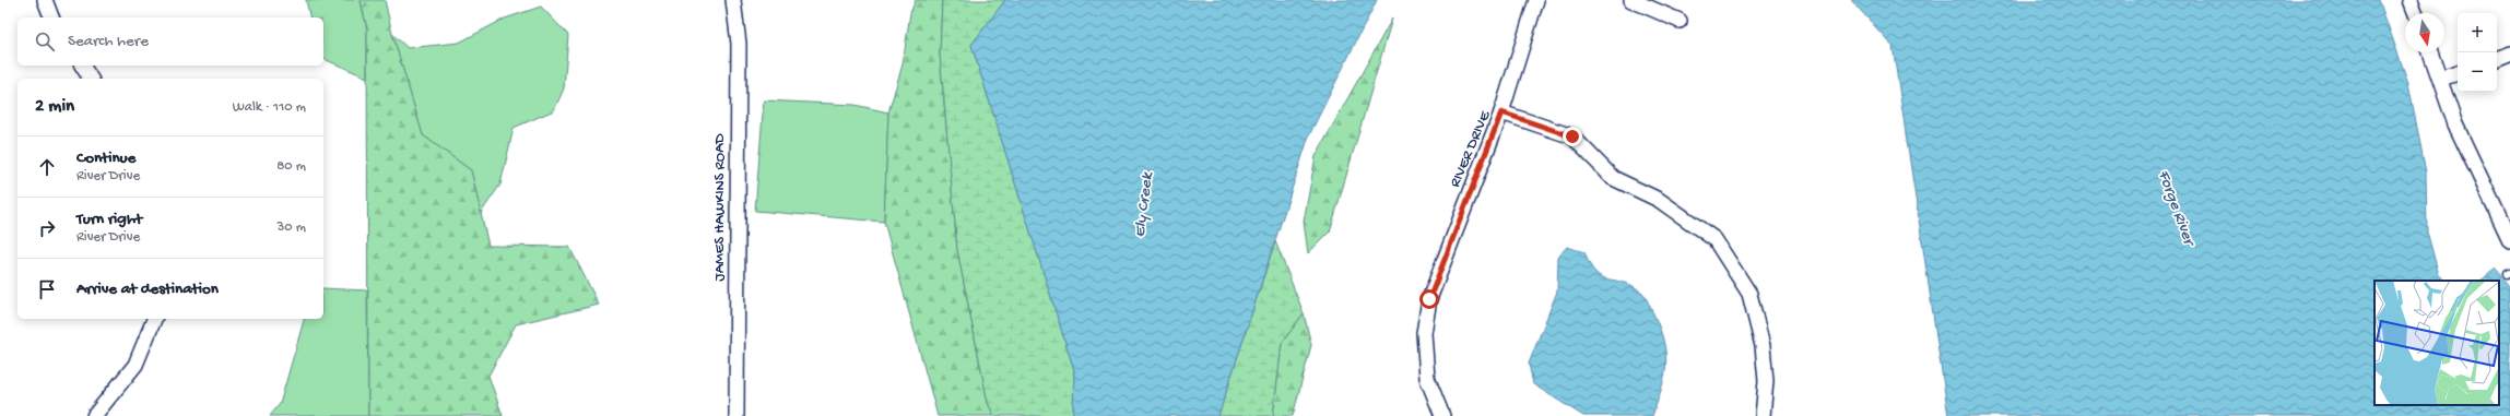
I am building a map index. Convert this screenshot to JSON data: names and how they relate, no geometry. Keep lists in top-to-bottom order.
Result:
{
  "streets": {
    "street": ["RIVER DRIVE", "JAMES HAWKINS ROAD"]
  },
  "water": ["Ely Creek", "Forge River"],
  "north": "bottom",
  "page": {
    "map_buttons": ["+", "−"],
    "search": "Search here",
    "heading": ["2 min", "Walk · 110 m"],
    "list": [
      ["Continue", "River Drive", "80 m"],
      ["Turn right", "River Drive", "30 m"],
      "Arrive at destination"
    ]
  }
}
